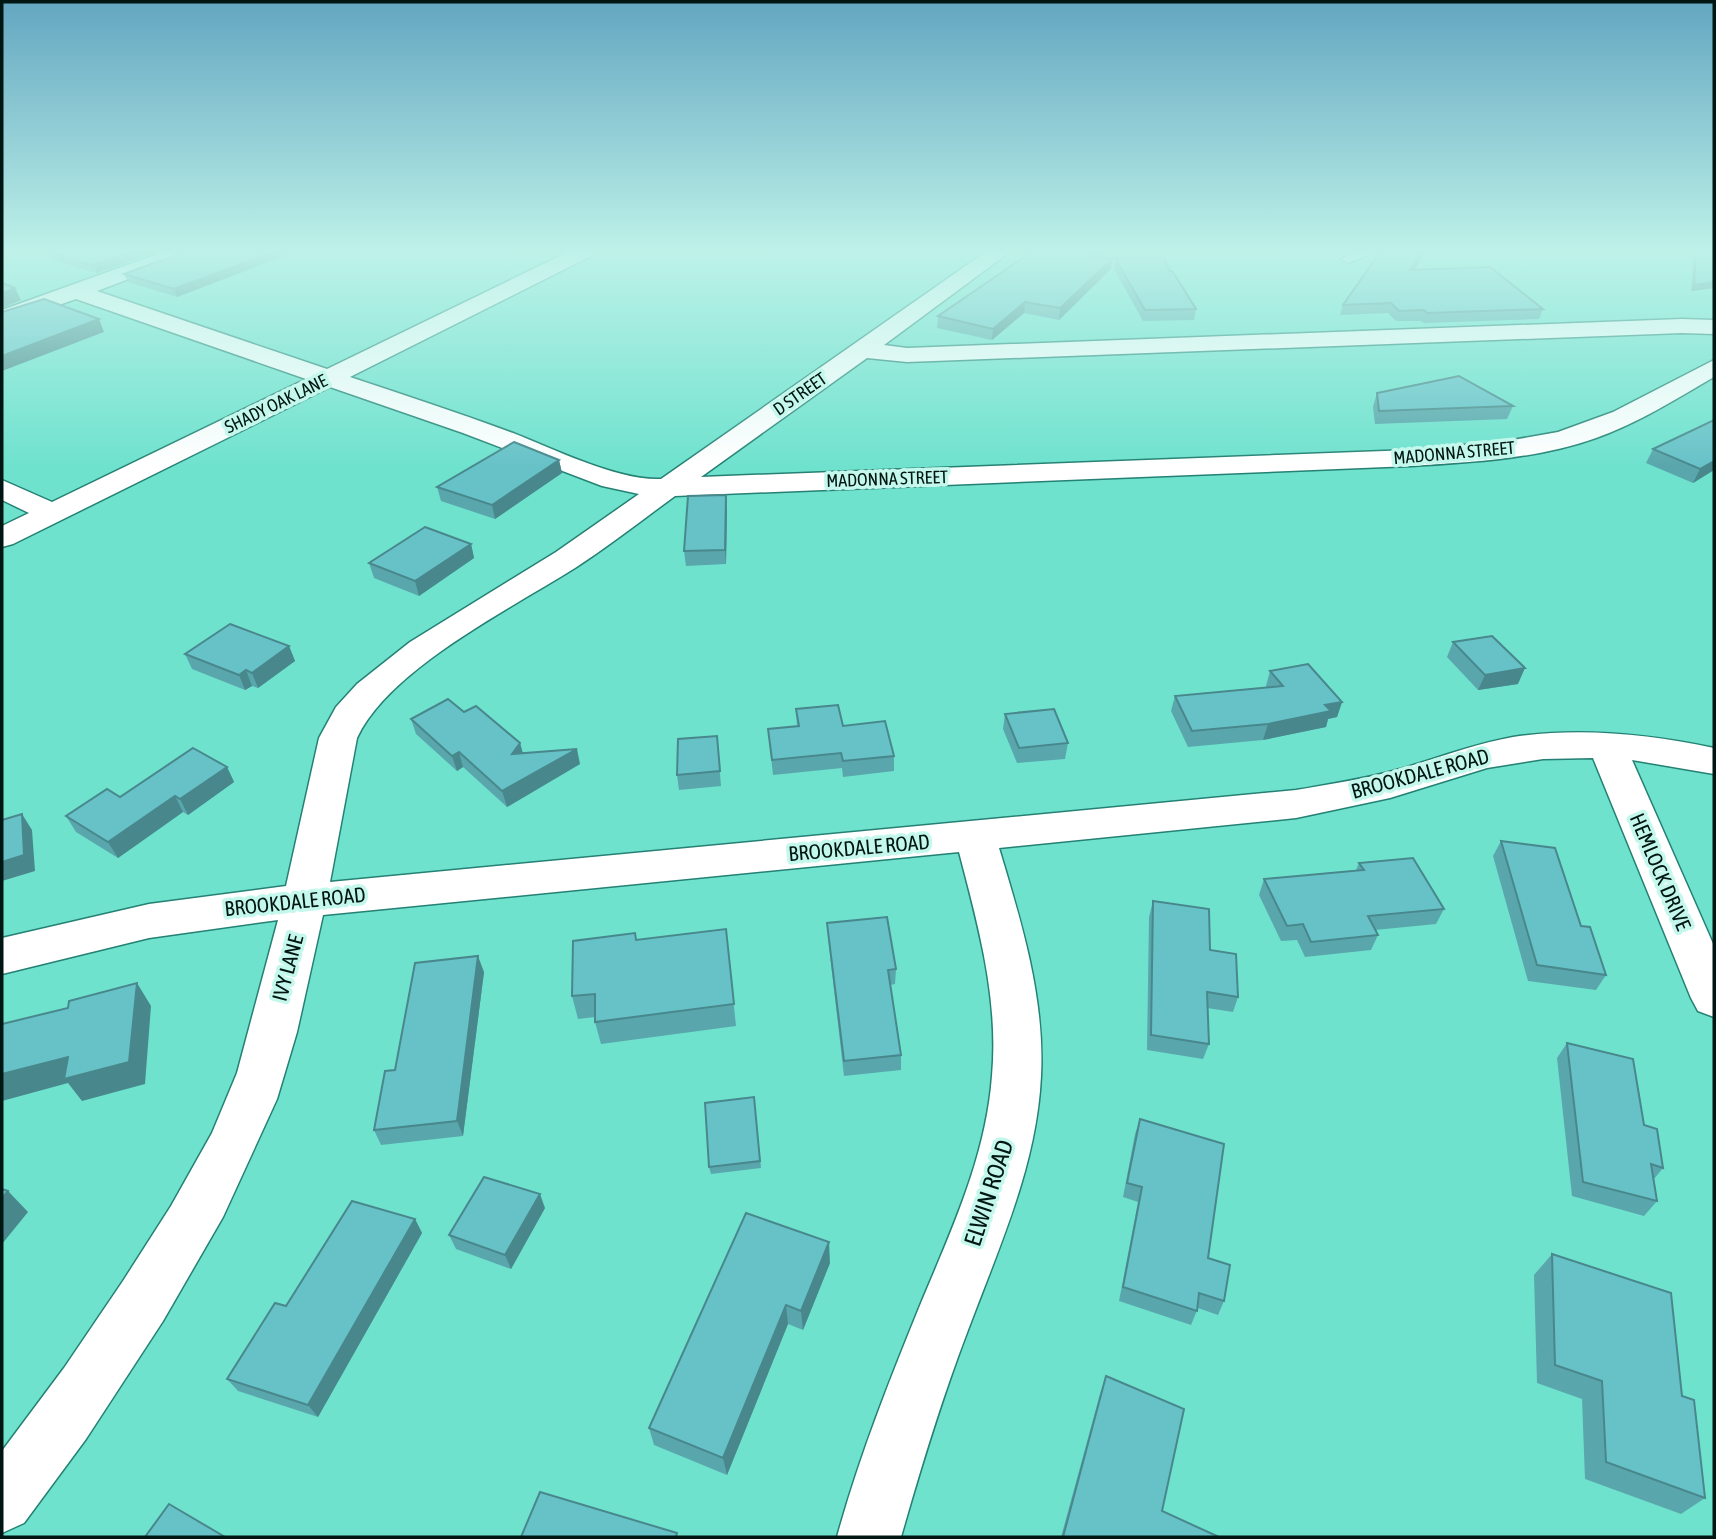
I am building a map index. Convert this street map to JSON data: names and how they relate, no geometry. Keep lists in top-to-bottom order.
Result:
{
  "streets": {
    "street": [
      "D STREET",
      "SHADY OAK LANE",
      "MADONNA STREET",
      "BROOKDALE ROAD",
      "HEMLOCK DRIVE",
      "IVY LANE",
      "ELWIN ROAD"
    ]
  },
  "crossings": [
    ["D STREET", "MADONNA STREET"],
    ["D STREET", "IVY LANE"],
    ["SHADY OAK LANE", "MADONNA STREET"],
    ["MADONNA STREET", "IVY LANE"],
    ["BROOKDALE ROAD", "HEMLOCK DRIVE"],
    ["BROOKDALE ROAD", "IVY LANE"],
    ["BROOKDALE ROAD", "ELWIN ROAD"]
  ]
}
